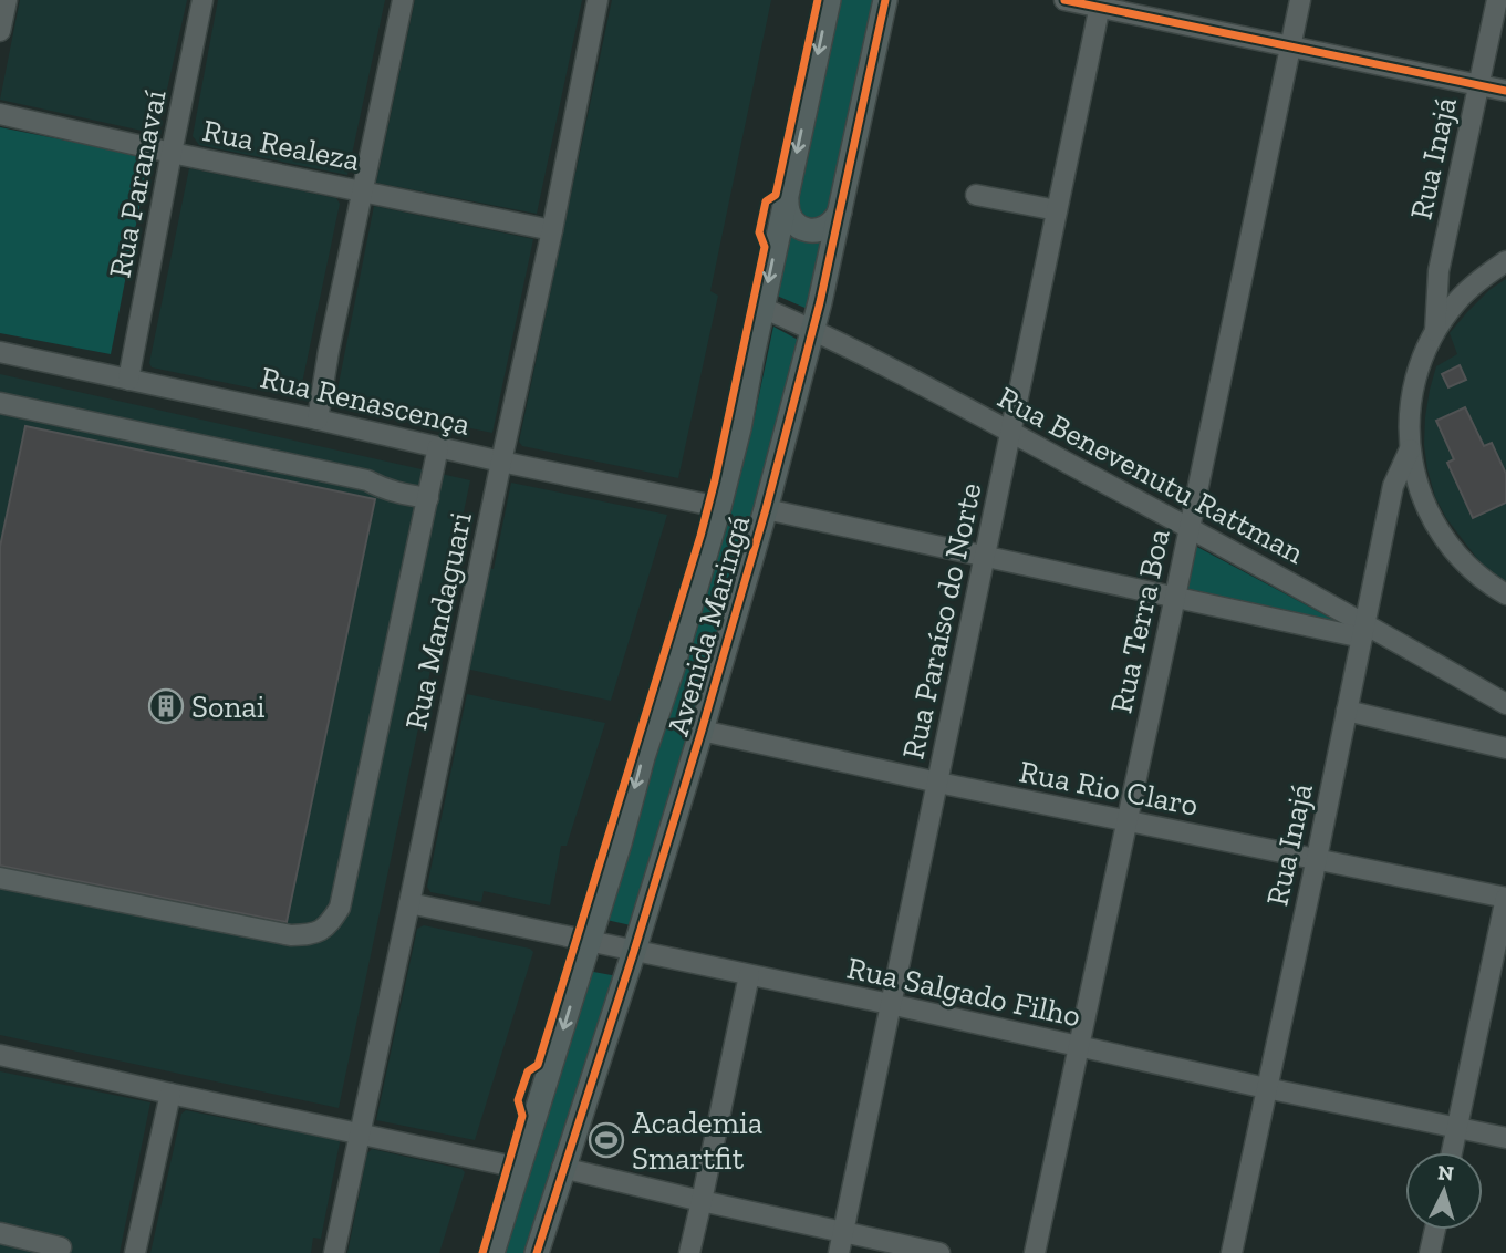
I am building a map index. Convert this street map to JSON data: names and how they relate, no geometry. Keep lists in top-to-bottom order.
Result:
{
  "streets": {
    "main road": ["Avenida Maringá"],
    "street": [
      "Rua Realeza",
      "Rua Inajá",
      "Rua Paranavaí",
      "Rua Renascença",
      "Rua Benevenutu Rattman",
      "Rua Mandaguari",
      "Rua Paraíso do Norte",
      "Rua Terra Boa",
      "Rua Rio Claro",
      "Rua Salgado Filho"
    ]
  },
  "crossings": [
    ["Rua Realeza", "Rua Paranavaí"],
    ["Rua Realeza", "Rua Mandaguari"],
    ["Rua Inajá", "Rua Benevenutu Rattman"],
    ["Rua Inajá", "Rua Rio Claro"],
    ["Rua Inajá", "Rua Salgado Filho"],
    ["Rua Paranavaí", "Rua Renascença"],
    ["Rua Renascença", "Rua Mandaguari"],
    ["Rua Renascença", "Avenida Maringá"],
    ["Rua Benevenutu Rattman", "Rua Paraíso do Norte"],
    ["Rua Benevenutu Rattman", "Rua Terra Boa"],
    ["Rua Benevenutu Rattman", "Avenida Maringá"],
    ["Rua Mandaguari", "Rua Salgado Filho"],
    ["Rua Paraíso do Norte", "Rua Rio Claro"],
    ["Rua Paraíso do Norte", "Rua Salgado Filho"],
    ["Rua Terra Boa", "Rua Rio Claro"],
    ["Rua Terra Boa", "Rua Salgado Filho"],
    ["Avenida Maringá", "Rua Rio Claro"],
    ["Avenida Maringá", "Rua Salgado Filho"]
  ],
  "places": {
    "building": ["Sonai"],
    "sports": ["Academia Smartfit"]
  },
  "north": "top"
}
